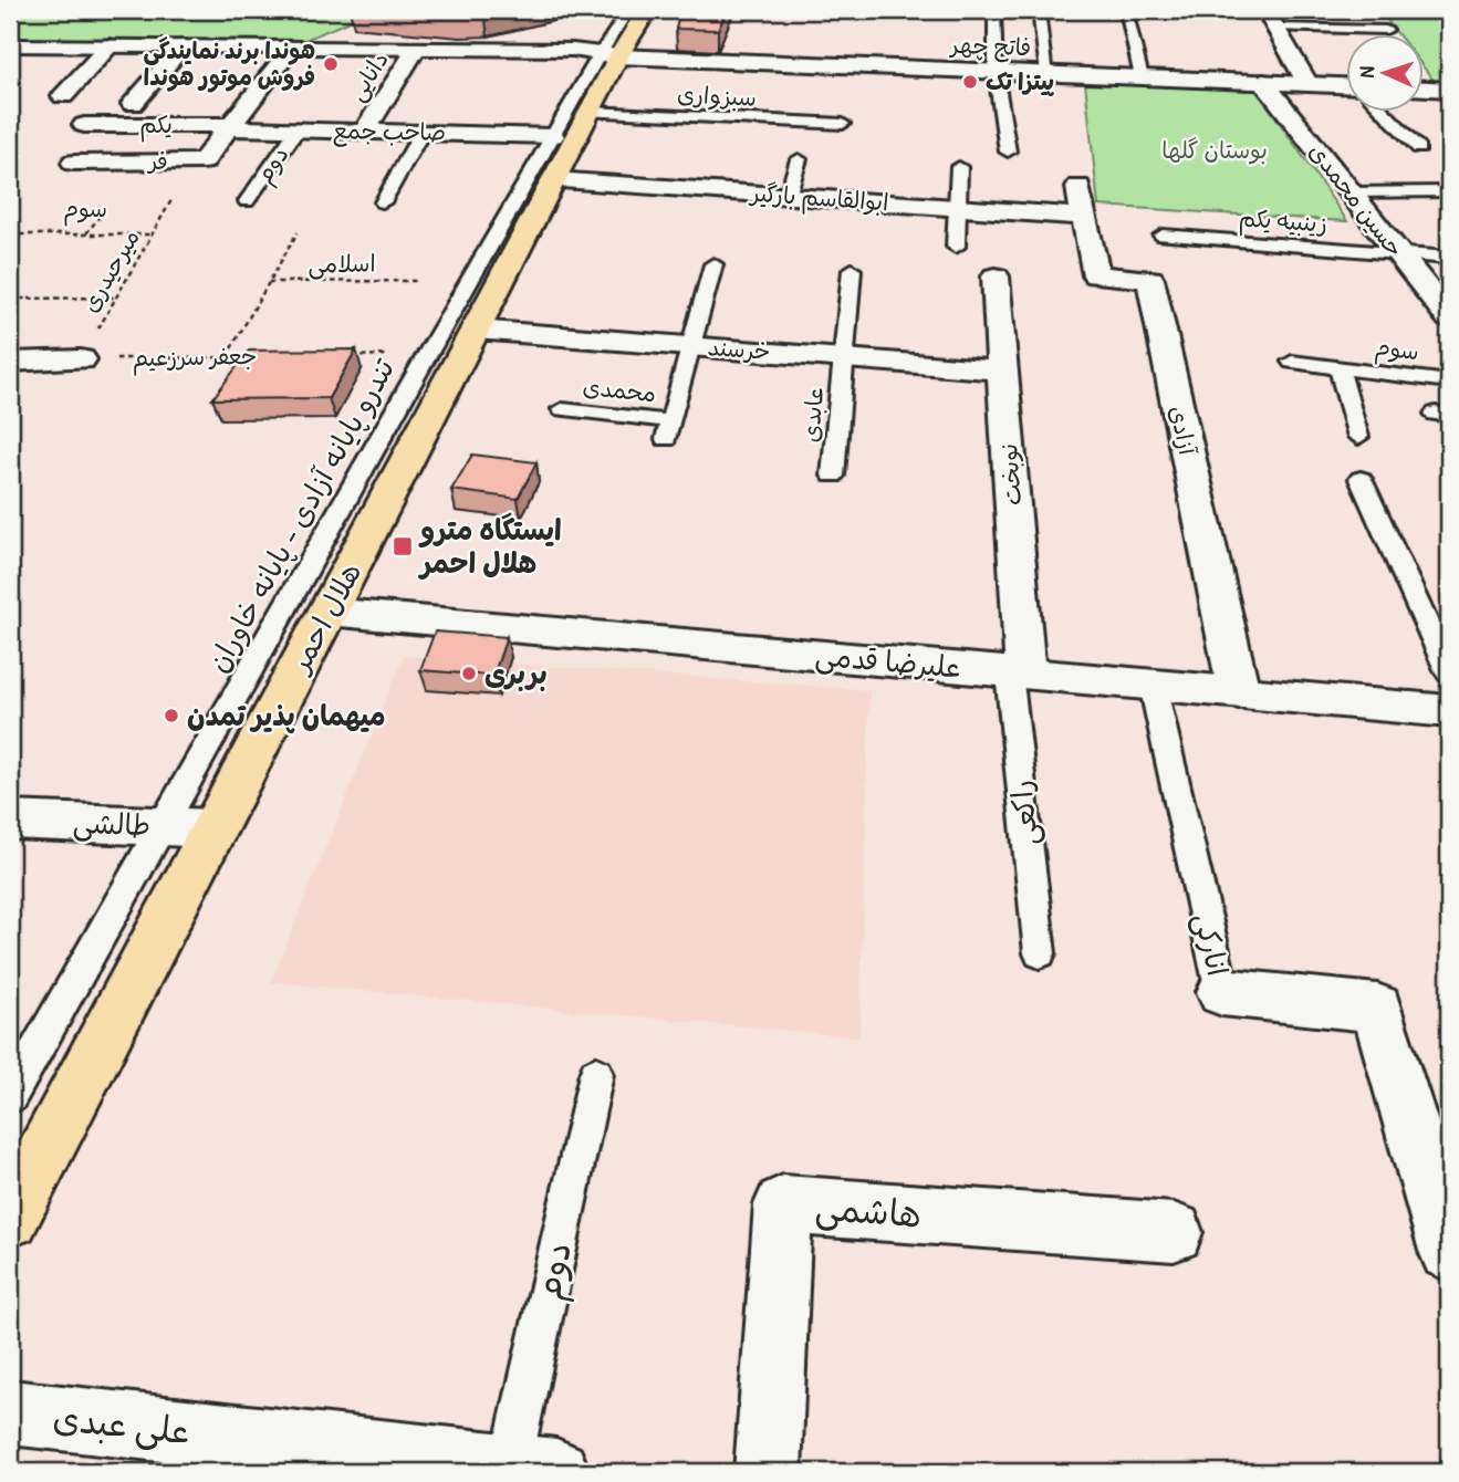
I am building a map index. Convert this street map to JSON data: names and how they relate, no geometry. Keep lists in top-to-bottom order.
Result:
{
  "streets": {
    "main road": ["هلال احمر"],
    "street": [
      "فاتح چهر",
      "دانایی",
      "یکم",
      "صاحب جمع",
      "فر",
      "ابوالقاسم بارگیر",
      "حسین محمدی",
      "خرسند",
      "آزادی",
      "نوبخت",
      "علیرضا قدمی",
      "طالشی",
      "انارکی",
      "هاشمی",
      "علی عبدی"
    ],
    "lane": [
      "سبزواری",
      "دوم",
      "سوم",
      "زینبیه یکم",
      "محمدی",
      "عابدی",
      "تندرو پایانه آزادی - پایانه خاوران",
      "راکعی"
    ],
    "path": ["اسلامی", "میرحیدری", "جعفر سرزعیم"]
  },
  "crossings": [
    ["فاتح چهر", "دانایی"],
    ["فاتح چهر", "حسین محمدی"],
    ["فاتح چهر", "تندرو پایانه آزادی - پایانه خاوران"],
    ["فاتح چهر", "هلال احمر"],
    ["دانایی", "صاحب جمع"],
    ["سبزواری", "هلال احمر"],
    ["یکم", "صاحب جمع"],
    ["یکم", "فر"],
    ["صاحب جمع", "فر"],
    ["صاحب جمع", "دوم"],
    ["صاحب جمع", "تندرو پایانه آزادی - پایانه خاوران"],
    ["دوم", "علی عبدی"],
    ["ابوالقاسم بارگیر", "آزادی"],
    ["ابوالقاسم بارگیر", "هلال احمر"],
    ["حسین محمدی", "زینبیه یکم"],
    ["سوم", "میرحیدری"],
    ["اسلامی", "جعفر سرزعیم"],
    ["میرحیدری", "جعفر سرزعیم"],
    ["خرسند", "محمدی"],
    ["خرسند", "عابدی"],
    ["خرسند", "نوبخت"],
    ["خرسند", "هلال احمر"],
    ["آزادی", "علیرضا قدمی"],
    ["نوبخت", "علیرضا قدمی"],
    ["نوبخت", "راکعی"],
    ["تندرو پایانه آزادی - پایانه خاوران", "هلال احمر"],
    ["تندرو پایانه آزادی - پایانه خاوران", "طالشی"],
    ["هلال احمر", "علیرضا قدمی"],
    ["هلال احمر", "طالشی"],
    ["علیرضا قدمی", "راکعی"],
    ["علیرضا قدمی", "انارکی"]
  ],
  "parks": ["بوستان گلها"],
  "places": {
    "other": [
      "هوندا برند نمایندگی فروش موتور هوندا",
      "پیتزا تک",
      "بربری",
      "میهمان پذیر تمدن"
    ],
    "transit": ["ایستگاه مترو هلال احمر"]
  },
  "north": "left"
}
